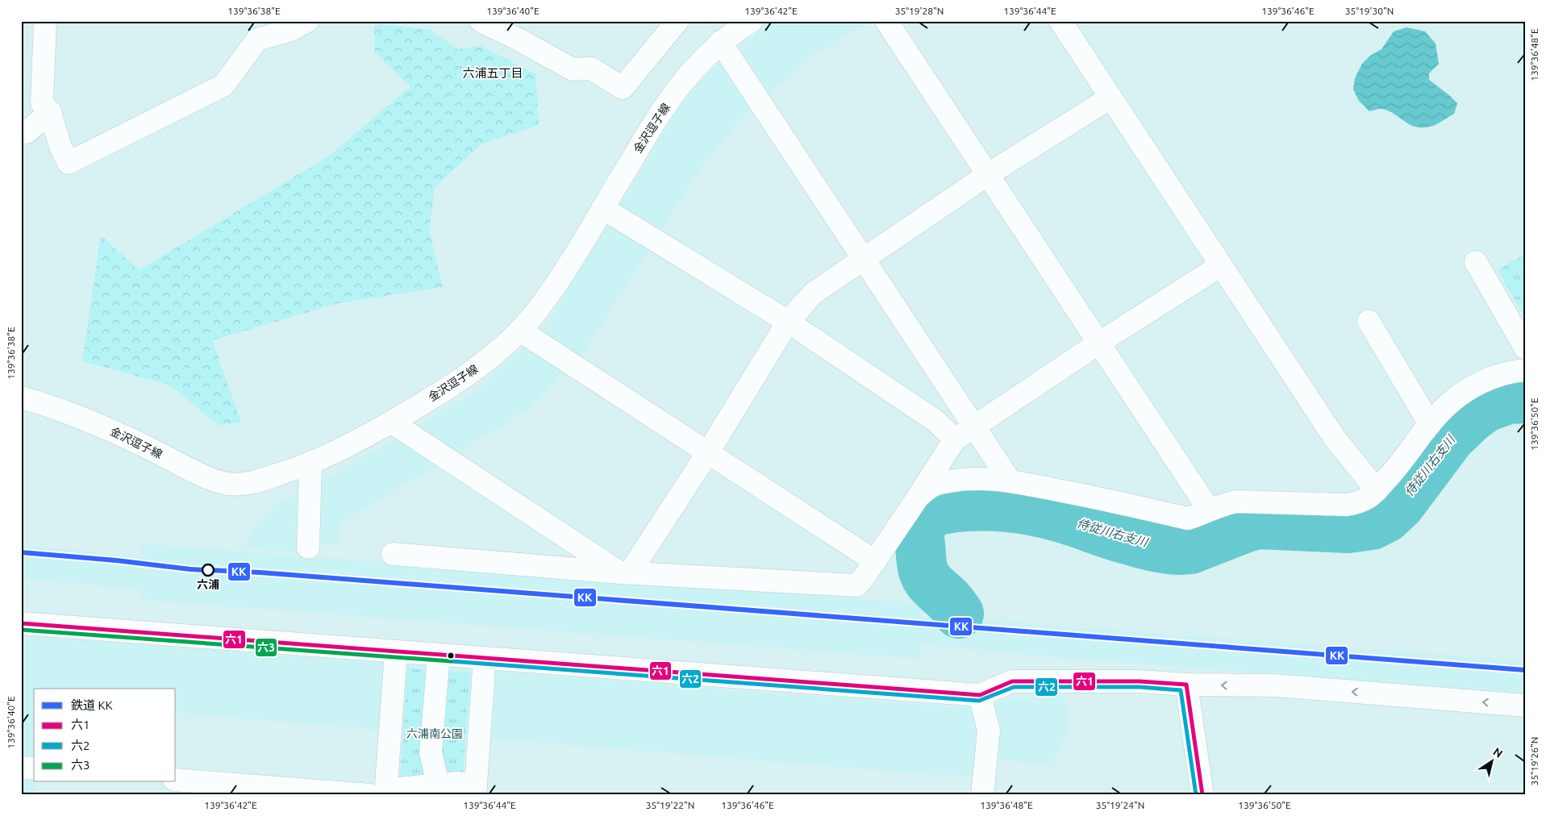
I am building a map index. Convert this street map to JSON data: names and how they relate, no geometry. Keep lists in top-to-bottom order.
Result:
{
  "streets": {
    "street": ["金沢逗子線"]
  },
  "districts": ["六浦五丁目"],
  "water": ["侍従川右支川"],
  "parks": ["六浦南公園"],
  "places": ["六浦"],
  "lines": [
    "rail line KK",
    "transit line 六1",
    "transit line 六3",
    "transit line 六2"
  ],
  "legend": [
    "鉄道 KK",
    "六1",
    "六2",
    "六3"
  ],
  "north": "top right",
  "coordinates": [
    "139°36'38\"E",
    "139°36'40\"E",
    "139°36'42\"E",
    "35°19'28\"N",
    "139°36'44\"E",
    "139°36'46\"E",
    "35°19'30\"N",
    "139°36'48\"E",
    "139°36'50\"E",
    "35°19'26\"N",
    "35°19'22\"N",
    "35°19'24\"N"
  ]
}
